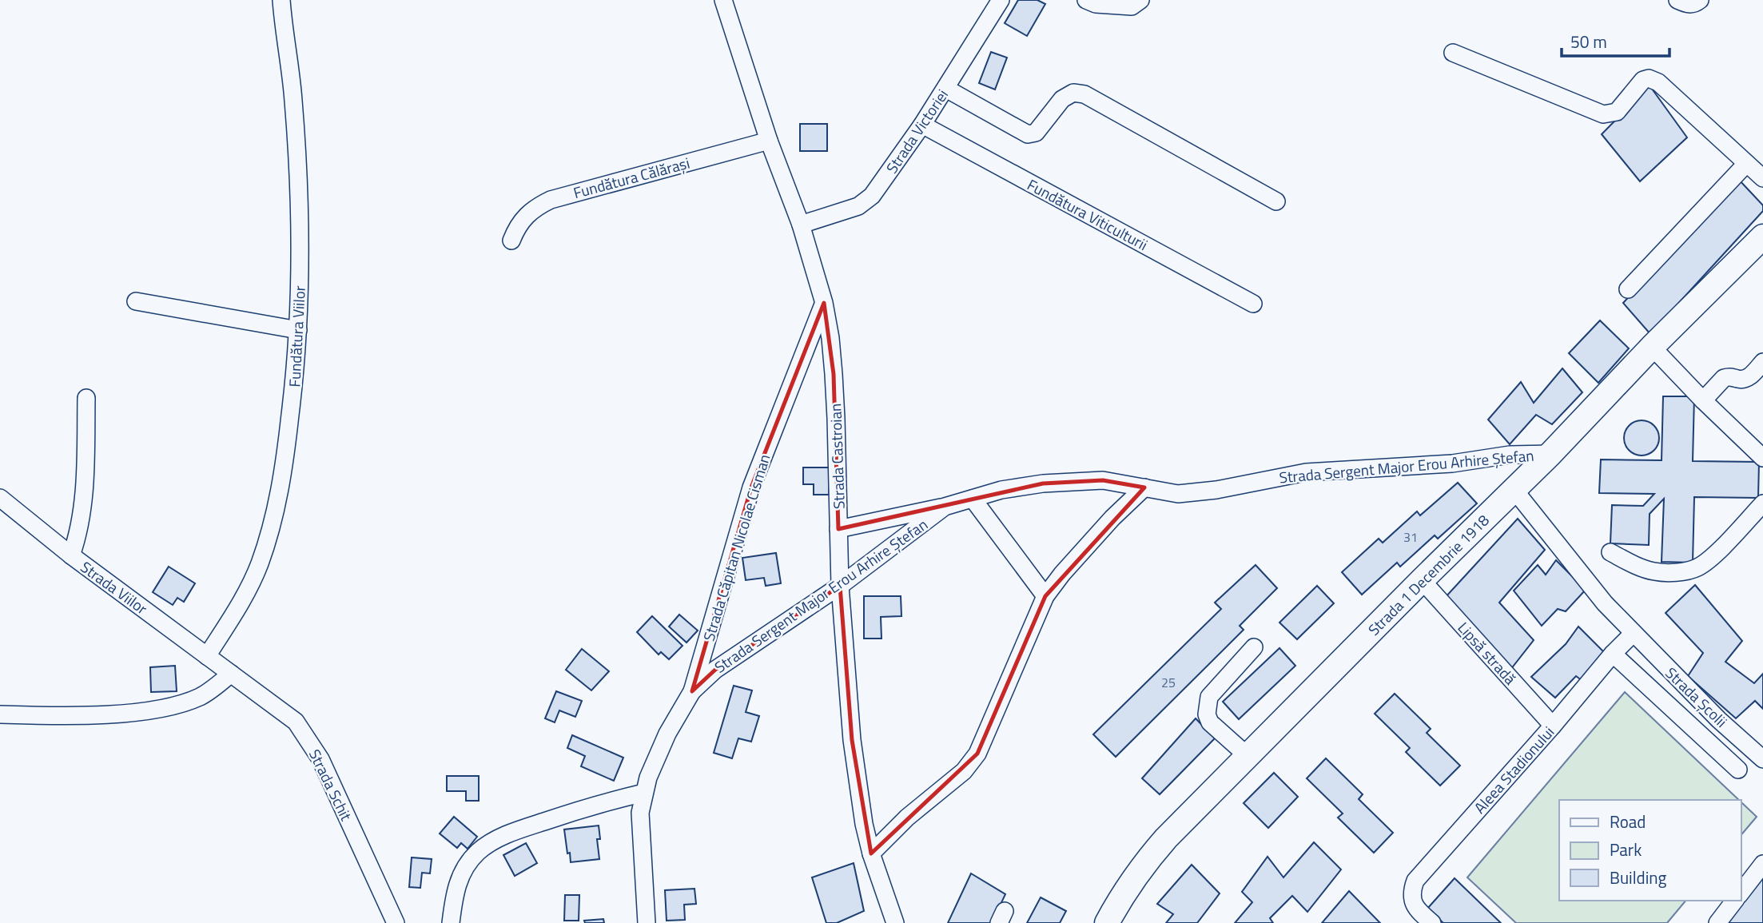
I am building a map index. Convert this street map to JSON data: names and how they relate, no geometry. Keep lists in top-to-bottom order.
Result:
{
  "streets": {
    "highway": ["Strada 1 Decembrie 1918"],
    "street": [
      "Strada Victoriei",
      "Fundătura Călărași",
      "Fundătura Viticulturii",
      "Fundătura Viilor",
      "Strada Castroian",
      "Strada Sergent Major Erou Arhire Ștefan",
      "Strada Căpitan Nicolae Cisman",
      "Strada Viilor",
      "Lipsă stradă",
      "Strada Școlii",
      "Aleea Stadionului",
      "Strada Schit"
    ]
  },
  "crossings": [
    ["Strada Victoriei", "Fundătura Viticulturii"],
    ["Strada Victoriei", "Strada Castroian"],
    ["Fundătura Călărași", "Strada Castroian"],
    ["Fundătura Viilor", "Strada Viilor"],
    ["Strada Castroian", "Strada Sergent Major Erou Arhire Ștefan"],
    ["Strada Castroian", "Strada Căpitan Nicolae Cisman"],
    ["Strada Sergent Major Erou Arhire Ștefan", "Strada Căpitan Nicolae Cisman"],
    ["Strada Sergent Major Erou Arhire Ștefan", "Strada 1 Decembrie 1918"],
    ["Strada 1 Decembrie 1918", "Lipsă stradă"],
    ["Strada 1 Decembrie 1918", "Strada Școlii"],
    ["Strada Viilor", "Strada Schit"],
    ["Lipsă stradă", "Aleea Stadionului"],
    ["Strada Școlii", "Aleea Stadionului"]
  ],
  "house_numbers": ["31", "25"],
  "legend": ["Road", "Park", "Building"],
  "scale_bar": "50 m"
}
